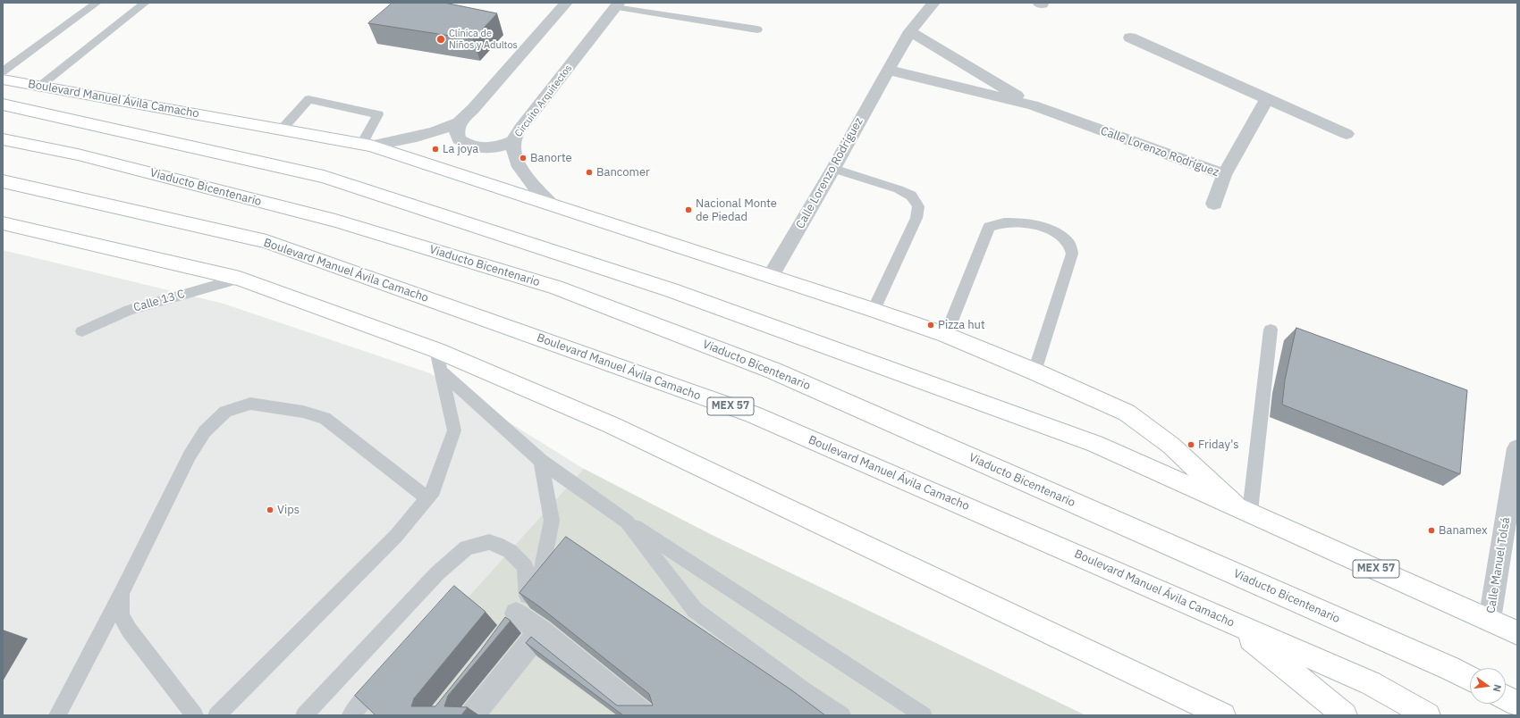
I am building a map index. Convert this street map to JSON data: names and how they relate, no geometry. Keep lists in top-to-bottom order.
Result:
{
  "streets": {
    "main road": ["Boulevard Manuel Ávila Camacho", "Viaducto Bicentenario", "MEX 57"],
    "street": ["Circuito Arquitectos", "Calle Lorenzo Rodríguez", "Calle Manuel Tolsá"],
    "lane": ["Calle 13 C"]
  },
  "crossings": [
    ["Boulevard Manuel Ávila Camacho", "Circuito Arquitectos"],
    ["Boulevard Manuel Ávila Camacho", "Calle Lorenzo Rodríguez"],
    ["Boulevard Manuel Ávila Camacho", "Calle Manuel Tolsá"]
  ],
  "places": [
    "Clínica de Niños y Adultos",
    "La joya",
    "Banorte",
    "Bancomer",
    "Nacional Monte de Piedad",
    "Pizza hut",
    "Friday's",
    "Vips",
    "Banamex"
  ],
  "north": "right"
}
